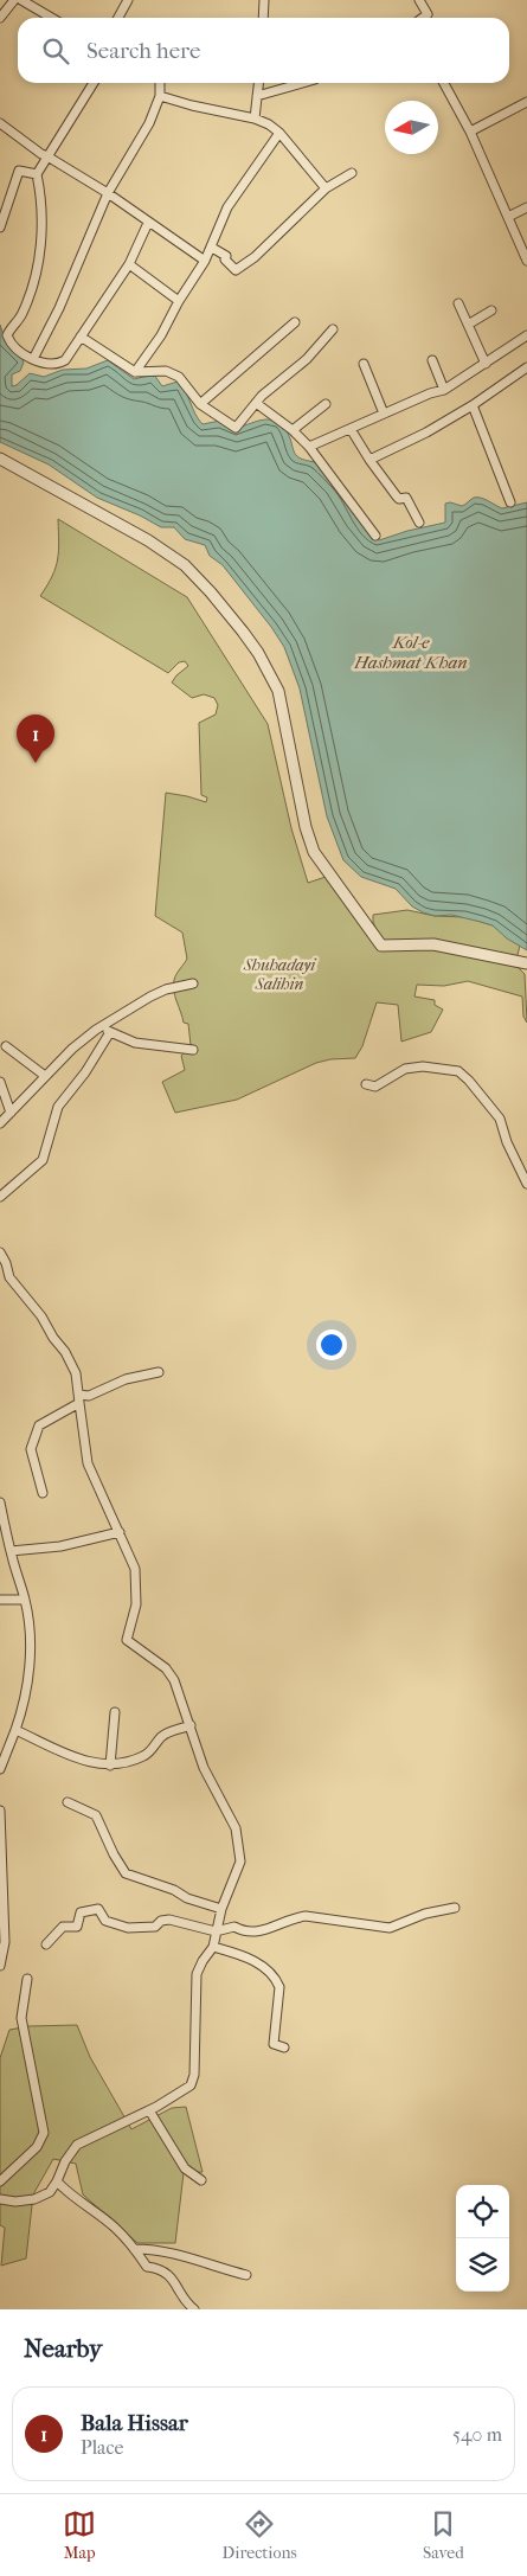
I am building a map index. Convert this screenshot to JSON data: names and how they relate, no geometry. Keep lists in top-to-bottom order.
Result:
{
  "water": ["Kol-e Hashmat Khan"],
  "parks": ["Shuhadayi Salihin"],
  "north": "left",
  "page": {
    "search": "Search here",
    "pins": "1",
    "heading": "Nearby",
    "list": [
      {
        "mark": "1",
        "name": "Bala Hissar",
        "note": "Place",
        "value": "540 m"
      }
    ],
    "nav": ["Map", "Directions", "Saved"]
  }
}
